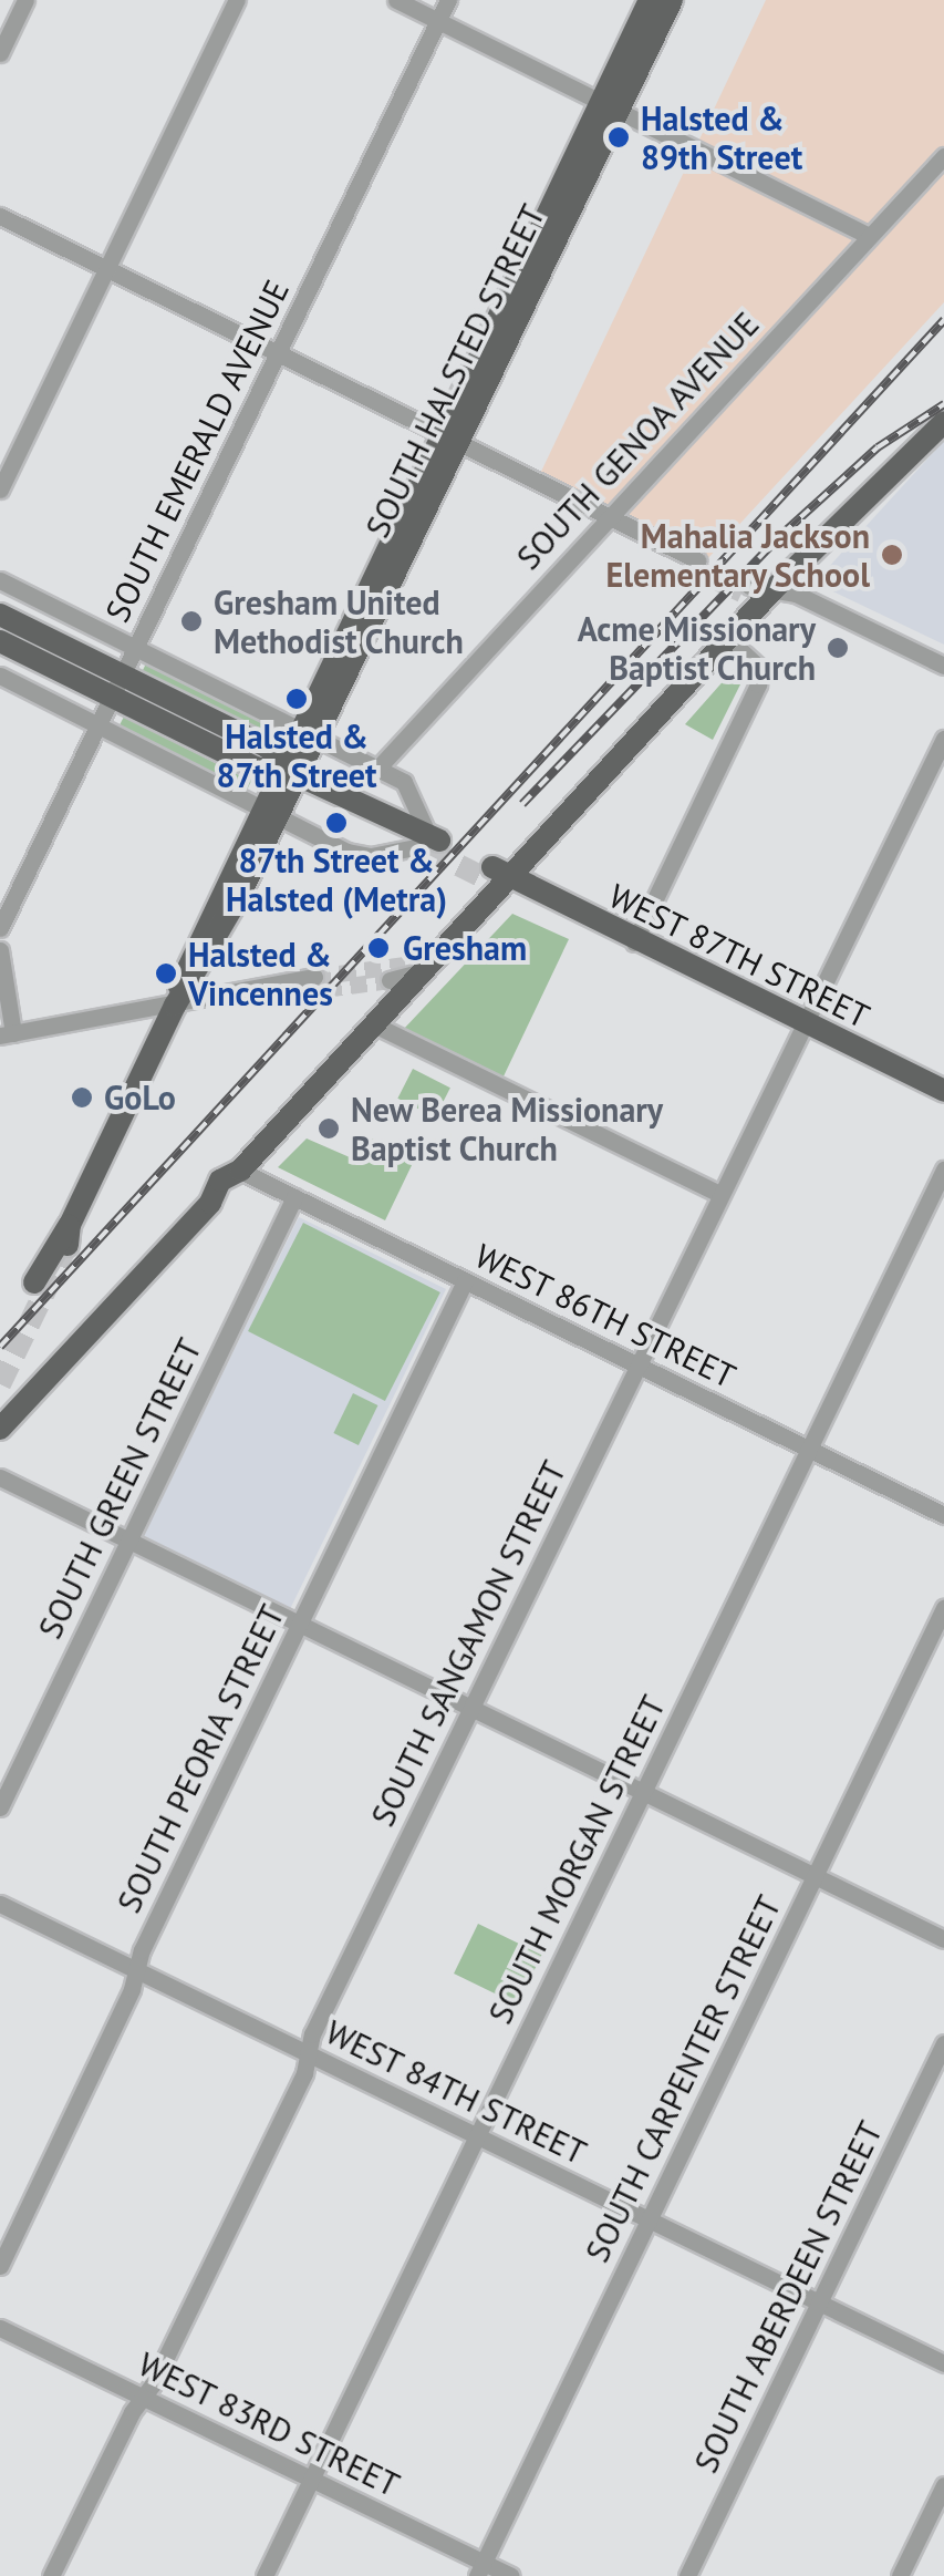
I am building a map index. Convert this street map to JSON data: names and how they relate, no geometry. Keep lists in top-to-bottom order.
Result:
{
  "streets": {
    "main road": ["SOUTH HALSTED STREET", "WEST 87TH STREET"],
    "street": [
      "SOUTH GENOA AVENUE",
      "SOUTH EMERALD AVENUE",
      "WEST 86TH STREET",
      "SOUTH GREEN STREET",
      "SOUTH SANGAMON STREET",
      "SOUTH PEORIA STREET",
      "SOUTH MORGAN STREET",
      "SOUTH CARPENTER STREET",
      "WEST 84TH STREET",
      "SOUTH ABERDEEN STREET",
      "WEST 83RD STREET"
    ]
  },
  "crossings": [
    ["WEST 87TH STREET", "SOUTH SANGAMON STREET"],
    ["WEST 86TH STREET", "SOUTH GREEN STREET"],
    ["WEST 86TH STREET", "SOUTH SANGAMON STREET"],
    ["WEST 86TH STREET", "SOUTH PEORIA STREET"],
    ["WEST 86TH STREET", "SOUTH MORGAN STREET"],
    ["SOUTH SANGAMON STREET", "WEST 84TH STREET"],
    ["SOUTH SANGAMON STREET", "WEST 83RD STREET"],
    ["SOUTH PEORIA STREET", "WEST 84TH STREET"],
    ["SOUTH MORGAN STREET", "WEST 84TH STREET"],
    ["SOUTH MORGAN STREET", "WEST 83RD STREET"],
    ["SOUTH CARPENTER STREET", "WEST 84TH STREET"],
    ["SOUTH CARPENTER STREET", "WEST 83RD STREET"],
    ["WEST 84TH STREET", "SOUTH ABERDEEN STREET"]
  ],
  "places": [
    "Halsted & 89th Street",
    "Mahalia Jackson Elementary School",
    "Gresham United Methodist Church",
    "Acme Missionary Baptist Church",
    "Halsted & 87th Street",
    "87th Street & Halsted (Metra)",
    "Gresham",
    "Halsted & Vincennes",
    "GoLo",
    "New Berea Missionary Baptist Church"
  ]
}
